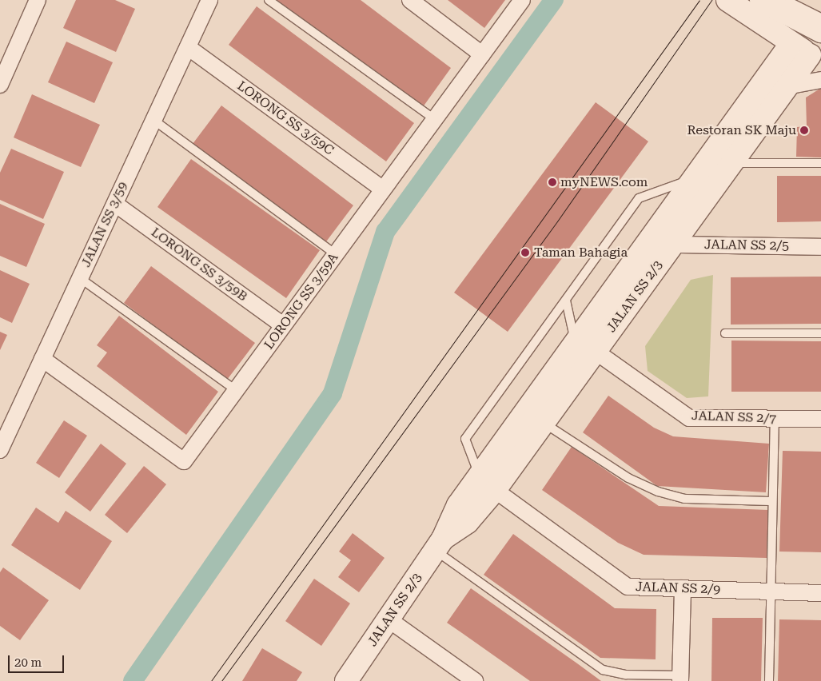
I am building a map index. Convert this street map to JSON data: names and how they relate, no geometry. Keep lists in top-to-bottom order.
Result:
{
  "streets": {
    "main road": ["JALAN SS 2/3"],
    "street": [
      "LORONG SS 3/59C",
      "JALAN SS 3/59",
      "JALAN SS 2/5",
      "LORONG SS 3/59B",
      "LORONG SS 3/59A",
      "JALAN SS 2/7",
      "JALAN SS 2/9"
    ]
  },
  "crossings": [
    ["LORONG SS 3/59C", "JALAN SS 3/59"],
    ["LORONG SS 3/59C", "LORONG SS 3/59A"],
    ["JALAN SS 3/59", "LORONG SS 3/59B"],
    ["JALAN SS 3/59", "LORONG SS 3/59A"],
    ["JALAN SS 2/5", "JALAN SS 2/3"],
    ["LORONG SS 3/59B", "LORONG SS 3/59A"],
    ["JALAN SS 2/3", "JALAN SS 2/7"],
    ["JALAN SS 2/3", "JALAN SS 2/9"]
  ],
  "places": ["Restoran SK Maju", "myNEWS.com", "Taman Bahagia"],
  "scale_bar": "20 m"
}
